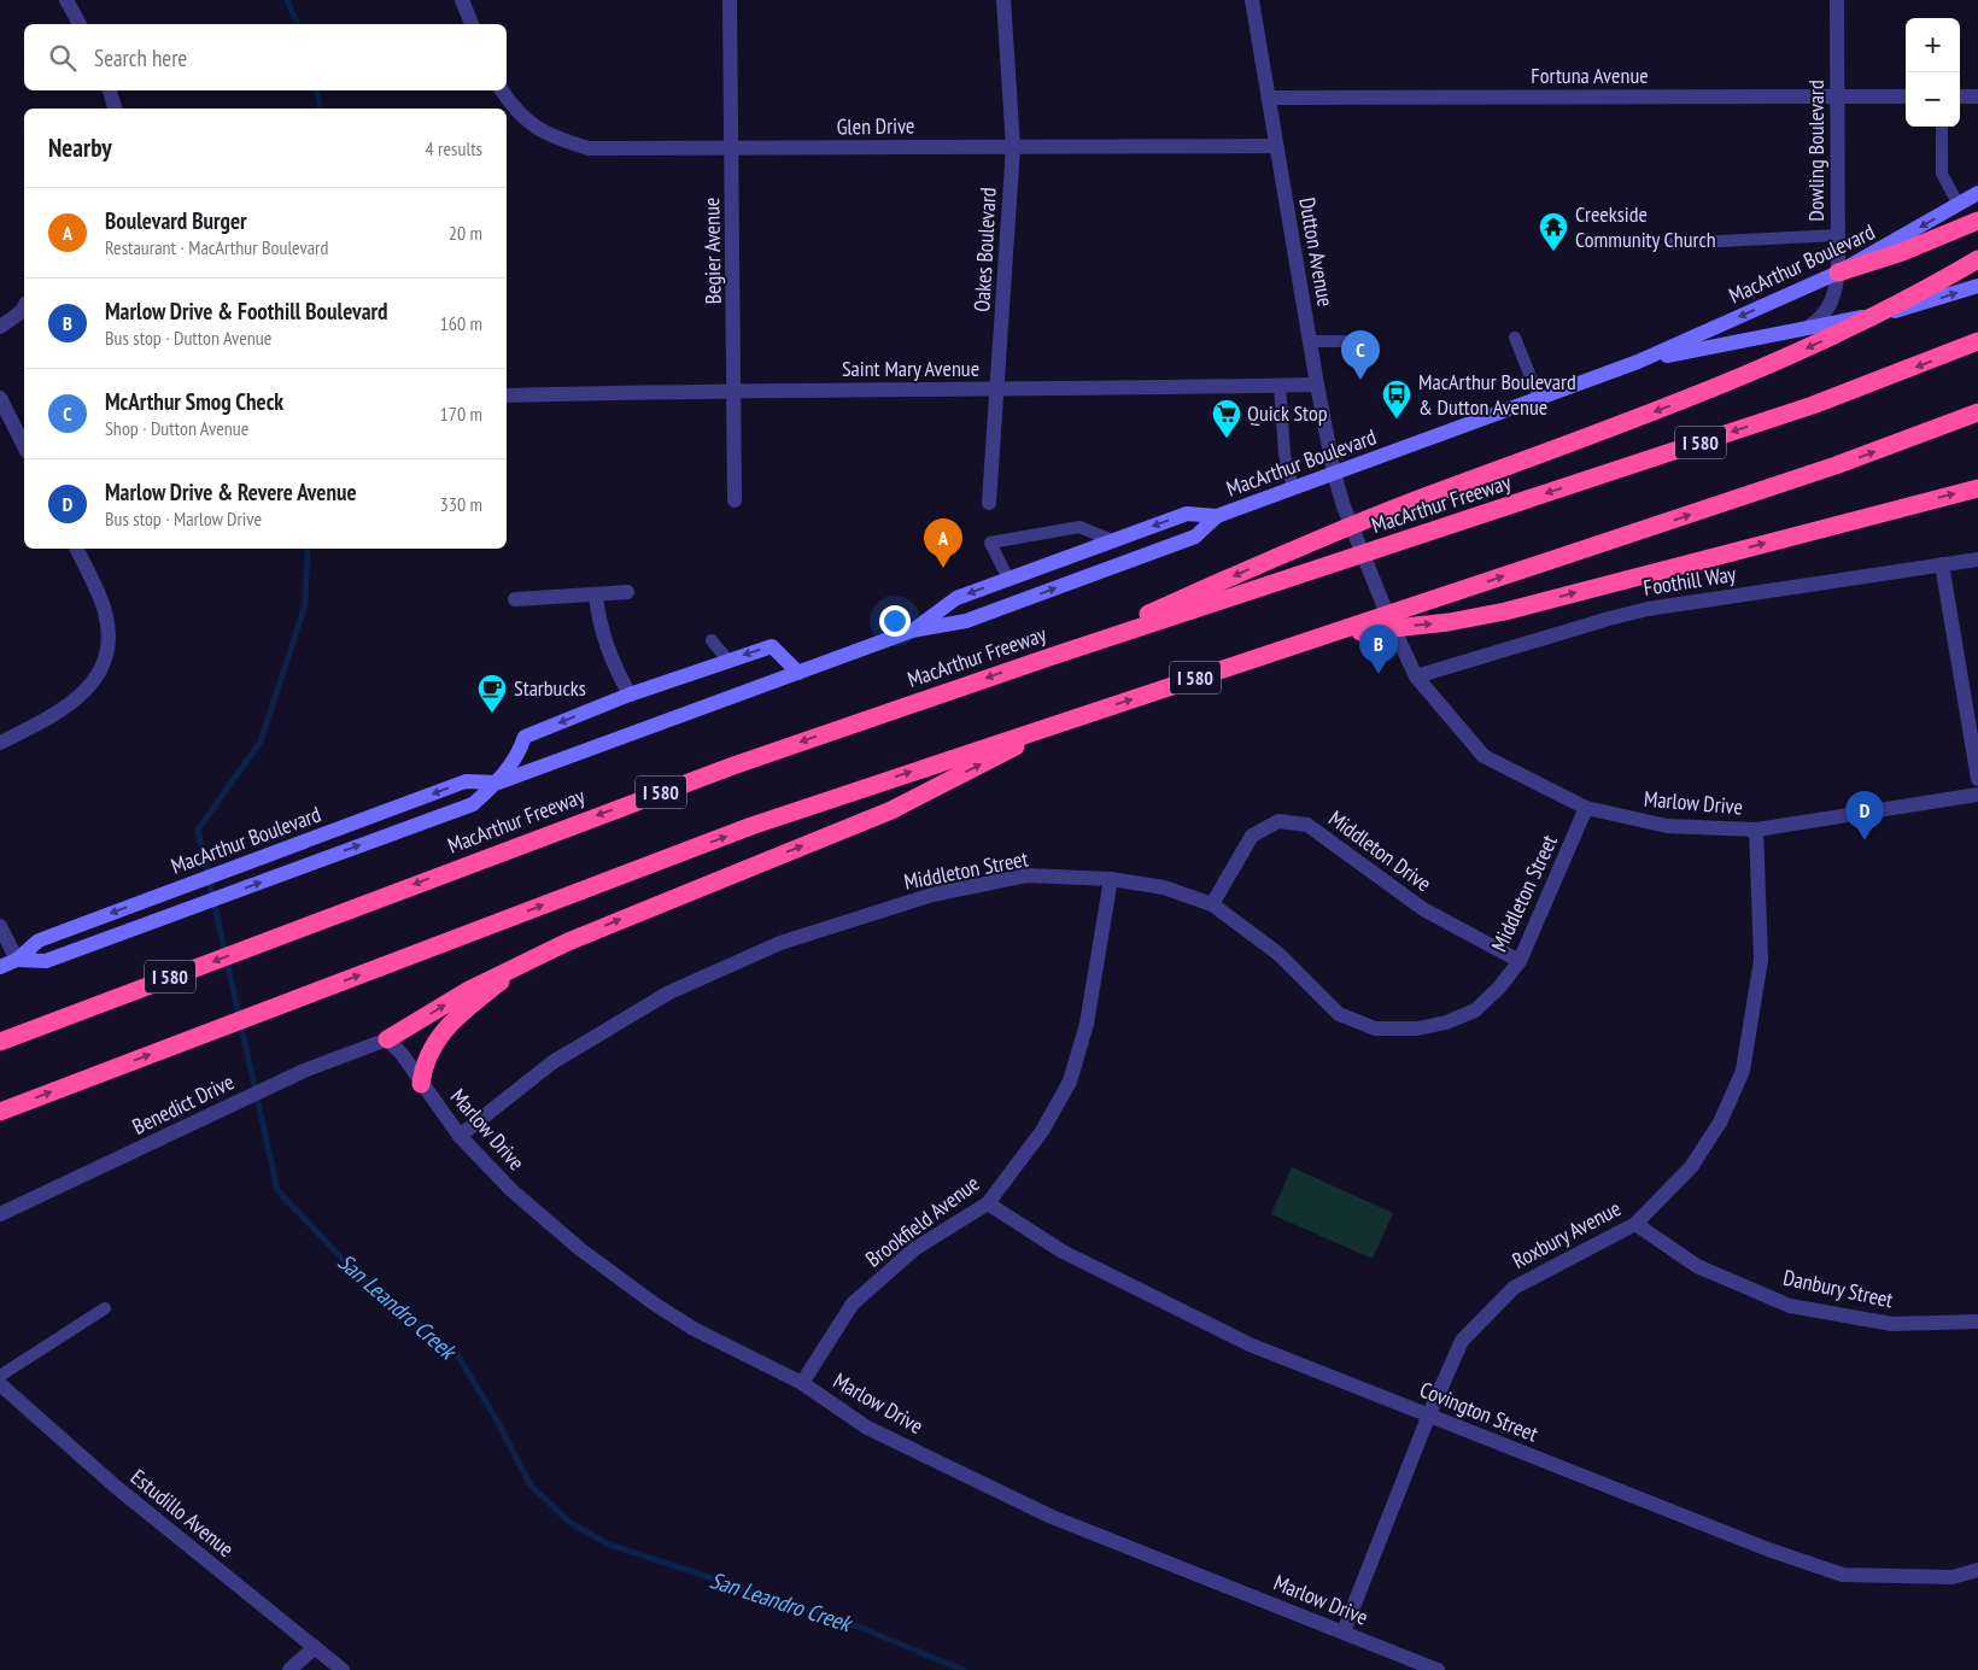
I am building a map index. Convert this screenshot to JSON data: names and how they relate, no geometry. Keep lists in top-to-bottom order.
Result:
{
  "streets": {
    "highway": ["I 580", "MacArthur Freeway"],
    "main road": ["MacArthur Boulevard"],
    "street": [
      "Fortuna Avenue",
      "Glen Drive",
      "Dowling Boulevard",
      "Oakes Boulevard",
      "Begier Avenue",
      "Dutton Avenue",
      "Saint Mary Avenue",
      "Foothill Way",
      "Marlow Drive",
      "Middleton Drive",
      "Middleton Street",
      "Benedict Drive",
      "Brookfield Avenue",
      "Roxbury Avenue",
      "Danbury Street",
      "Covington Street",
      "Estudillo Avenue"
    ]
  },
  "crossings": [
    ["Fortuna Avenue", "Dowling Boulevard"],
    ["Fortuna Avenue", "Dutton Avenue"],
    ["Glen Drive", "Oakes Boulevard"],
    ["Glen Drive", "Begier Avenue"],
    ["Glen Drive", "Dutton Avenue"],
    ["Dowling Boulevard", "MacArthur Boulevard"],
    ["Oakes Boulevard", "Saint Mary Avenue"],
    ["Begier Avenue", "Saint Mary Avenue"],
    ["Dutton Avenue", "MacArthur Boulevard"],
    ["Dutton Avenue", "Saint Mary Avenue"],
    ["Dutton Avenue", "Foothill Way"],
    ["Dutton Avenue", "Marlow Drive"],
    ["Foothill Way", "Marlow Drive"],
    ["Marlow Drive", "Middleton Street"],
    ["Marlow Drive", "Benedict Drive"],
    ["Marlow Drive", "Brookfield Avenue"],
    ["Marlow Drive", "Roxbury Avenue"],
    ["Middleton Drive", "Middleton Street"],
    ["Middleton Street", "Brookfield Avenue"],
    ["Brookfield Avenue", "Covington Street"],
    ["Roxbury Avenue", "Danbury Street"],
    ["Roxbury Avenue", "Covington Street"]
  ],
  "water": ["San Leandro Creek"],
  "places": {
    "temple": ["Creekside Community Church"],
    "bus stop": ["MacArthur Boulevard & Dutton Avenue"],
    "supermarket": ["Quick Stop"],
    "cafe": ["Starbucks"]
  },
  "page": {
    "map_buttons": ["+", "−"],
    "search": "Search here",
    "heading": ["Nearby", "4 results"],
    "list": [
      {
        "mark": "A",
        "name": "Boulevard Burger",
        "note": "Restaurant · MacArthur Boulevard",
        "value": "20 m"
      },
      {
        "mark": "B",
        "name": "Marlow Drive & Foothill Boulevard",
        "note": "Bus stop · Dutton Avenue",
        "value": "160 m"
      },
      {
        "mark": "C",
        "name": "McArthur Smog Check",
        "note": "Shop · Dutton Avenue",
        "value": "170 m"
      },
      {
        "mark": "D",
        "name": "Marlow Drive & Revere Avenue",
        "note": "Bus stop · Marlow Drive",
        "value": "330 m"
      }
    ],
    "pins": [
      "C",
      "A",
      "B",
      "D"
    ]
  }
}
